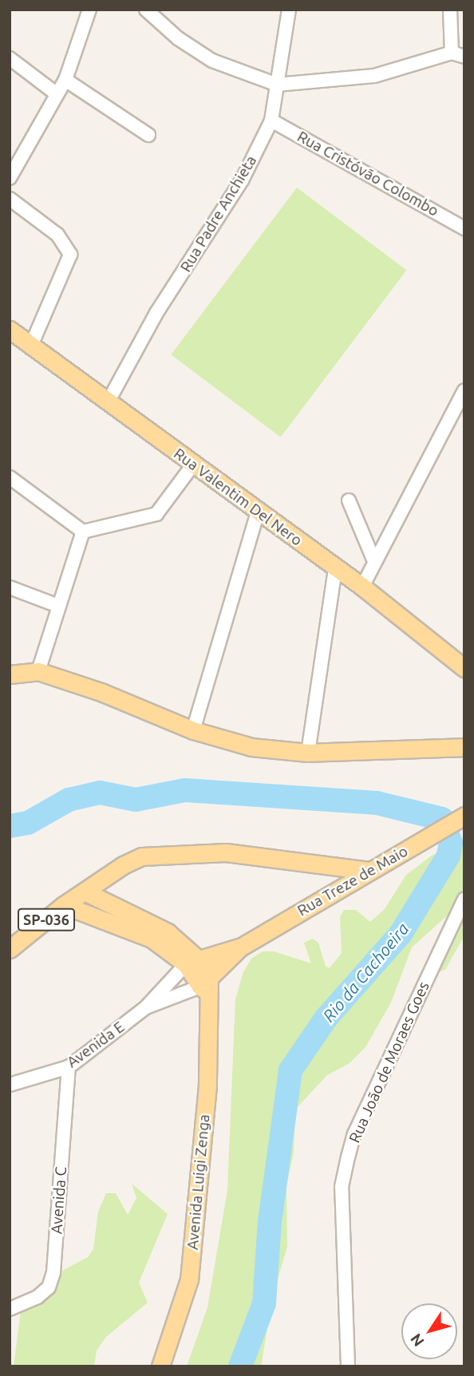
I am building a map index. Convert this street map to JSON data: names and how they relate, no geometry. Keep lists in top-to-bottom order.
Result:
{
  "streets": {
    "main road": [
      "Rua Valentim Del Nero",
      "Rua Treze de Maio",
      "SP-036",
      "Avenida Luigi Zenga"
    ],
    "street": [
      "Rua Cristóvão Colombo",
      "Rua Padre Anchieta",
      "Avenida E",
      "Rua João de Moraes Goes",
      "Avenida C"
    ]
  },
  "crossings": [
    ["Rua Cristóvão Colombo", "Rua Padre Anchieta"],
    ["Rua Padre Anchieta", "Rua Valentim Del Nero"],
    ["Rua Treze de Maio", "SP-036"],
    ["Rua Treze de Maio", "Avenida E"],
    ["Rua Treze de Maio", "Avenida Luigi Zenga"],
    ["SP-036", "Avenida E"],
    ["SP-036", "Avenida Luigi Zenga"],
    ["Avenida E", "Avenida Luigi Zenga"],
    ["Avenida E", "Avenida C"]
  ],
  "water": ["Rio da Cachoeira"],
  "north": "bottom left"
}
